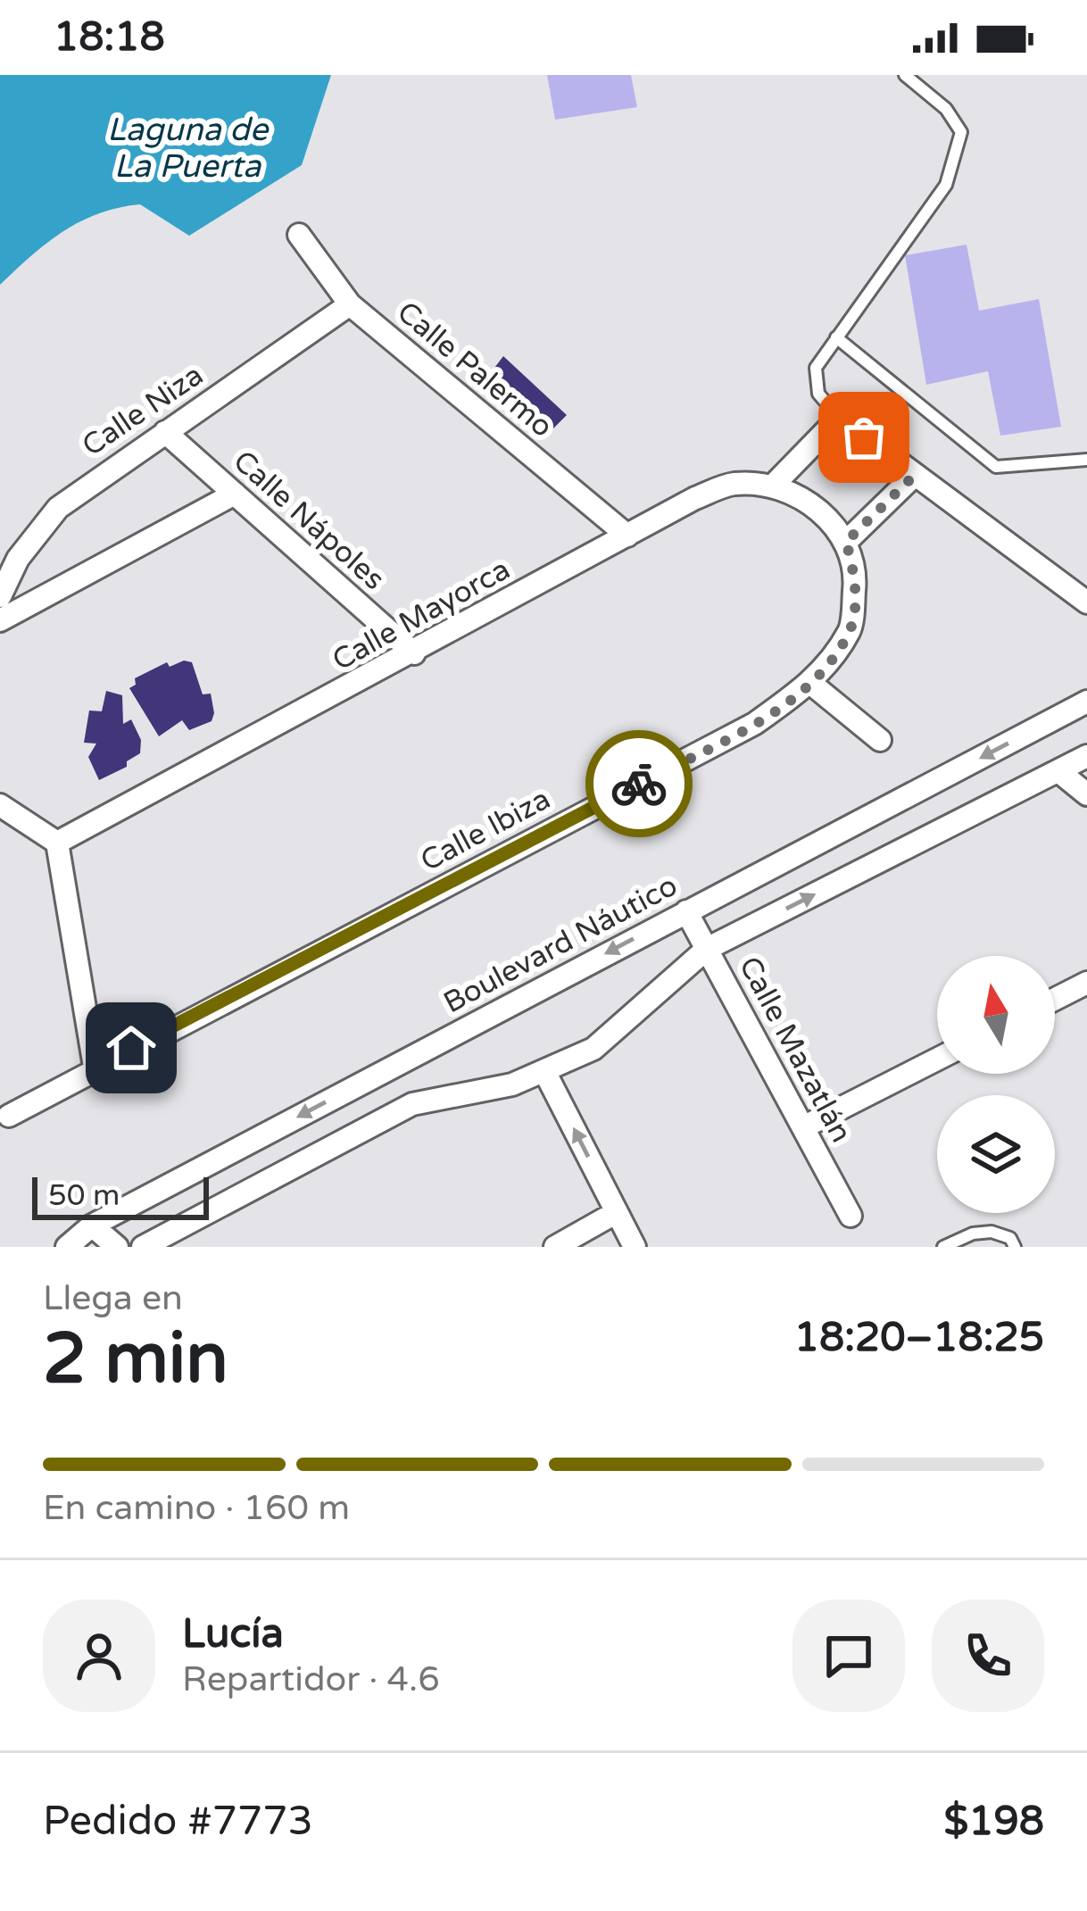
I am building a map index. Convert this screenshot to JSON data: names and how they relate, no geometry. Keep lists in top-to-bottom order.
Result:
{
  "streets": {
    "street": [
      "Calle Palermo",
      "Calle Niza",
      "Calle Nápoles",
      "Calle Mayorca",
      "Calle Ibiza",
      "Boulevard Náutico",
      "Calle Mazatlán"
    ]
  },
  "crossings": [
    ["Calle Palermo", "Calle Niza"],
    ["Calle Palermo", "Calle Mayorca"],
    ["Calle Niza", "Calle Nápoles"],
    ["Calle Nápoles", "Calle Mayorca"],
    ["Boulevard Náutico", "Calle Mazatlán"]
  ],
  "water": ["Laguna de La Puerta"],
  "scale_bar": "50 m",
  "north": "top",
  "page": {
    "status": "18:18",
    "scale": "50 m",
    "heading": ["2 min", "Llega en", "18:20–18:25"],
    "panel": [
      "Lucía",
      "Repartidor · 4.6",
      "Pedido #7773",
      "$198"
    ],
    "bar": "En camino · 160 m"
  }
}
